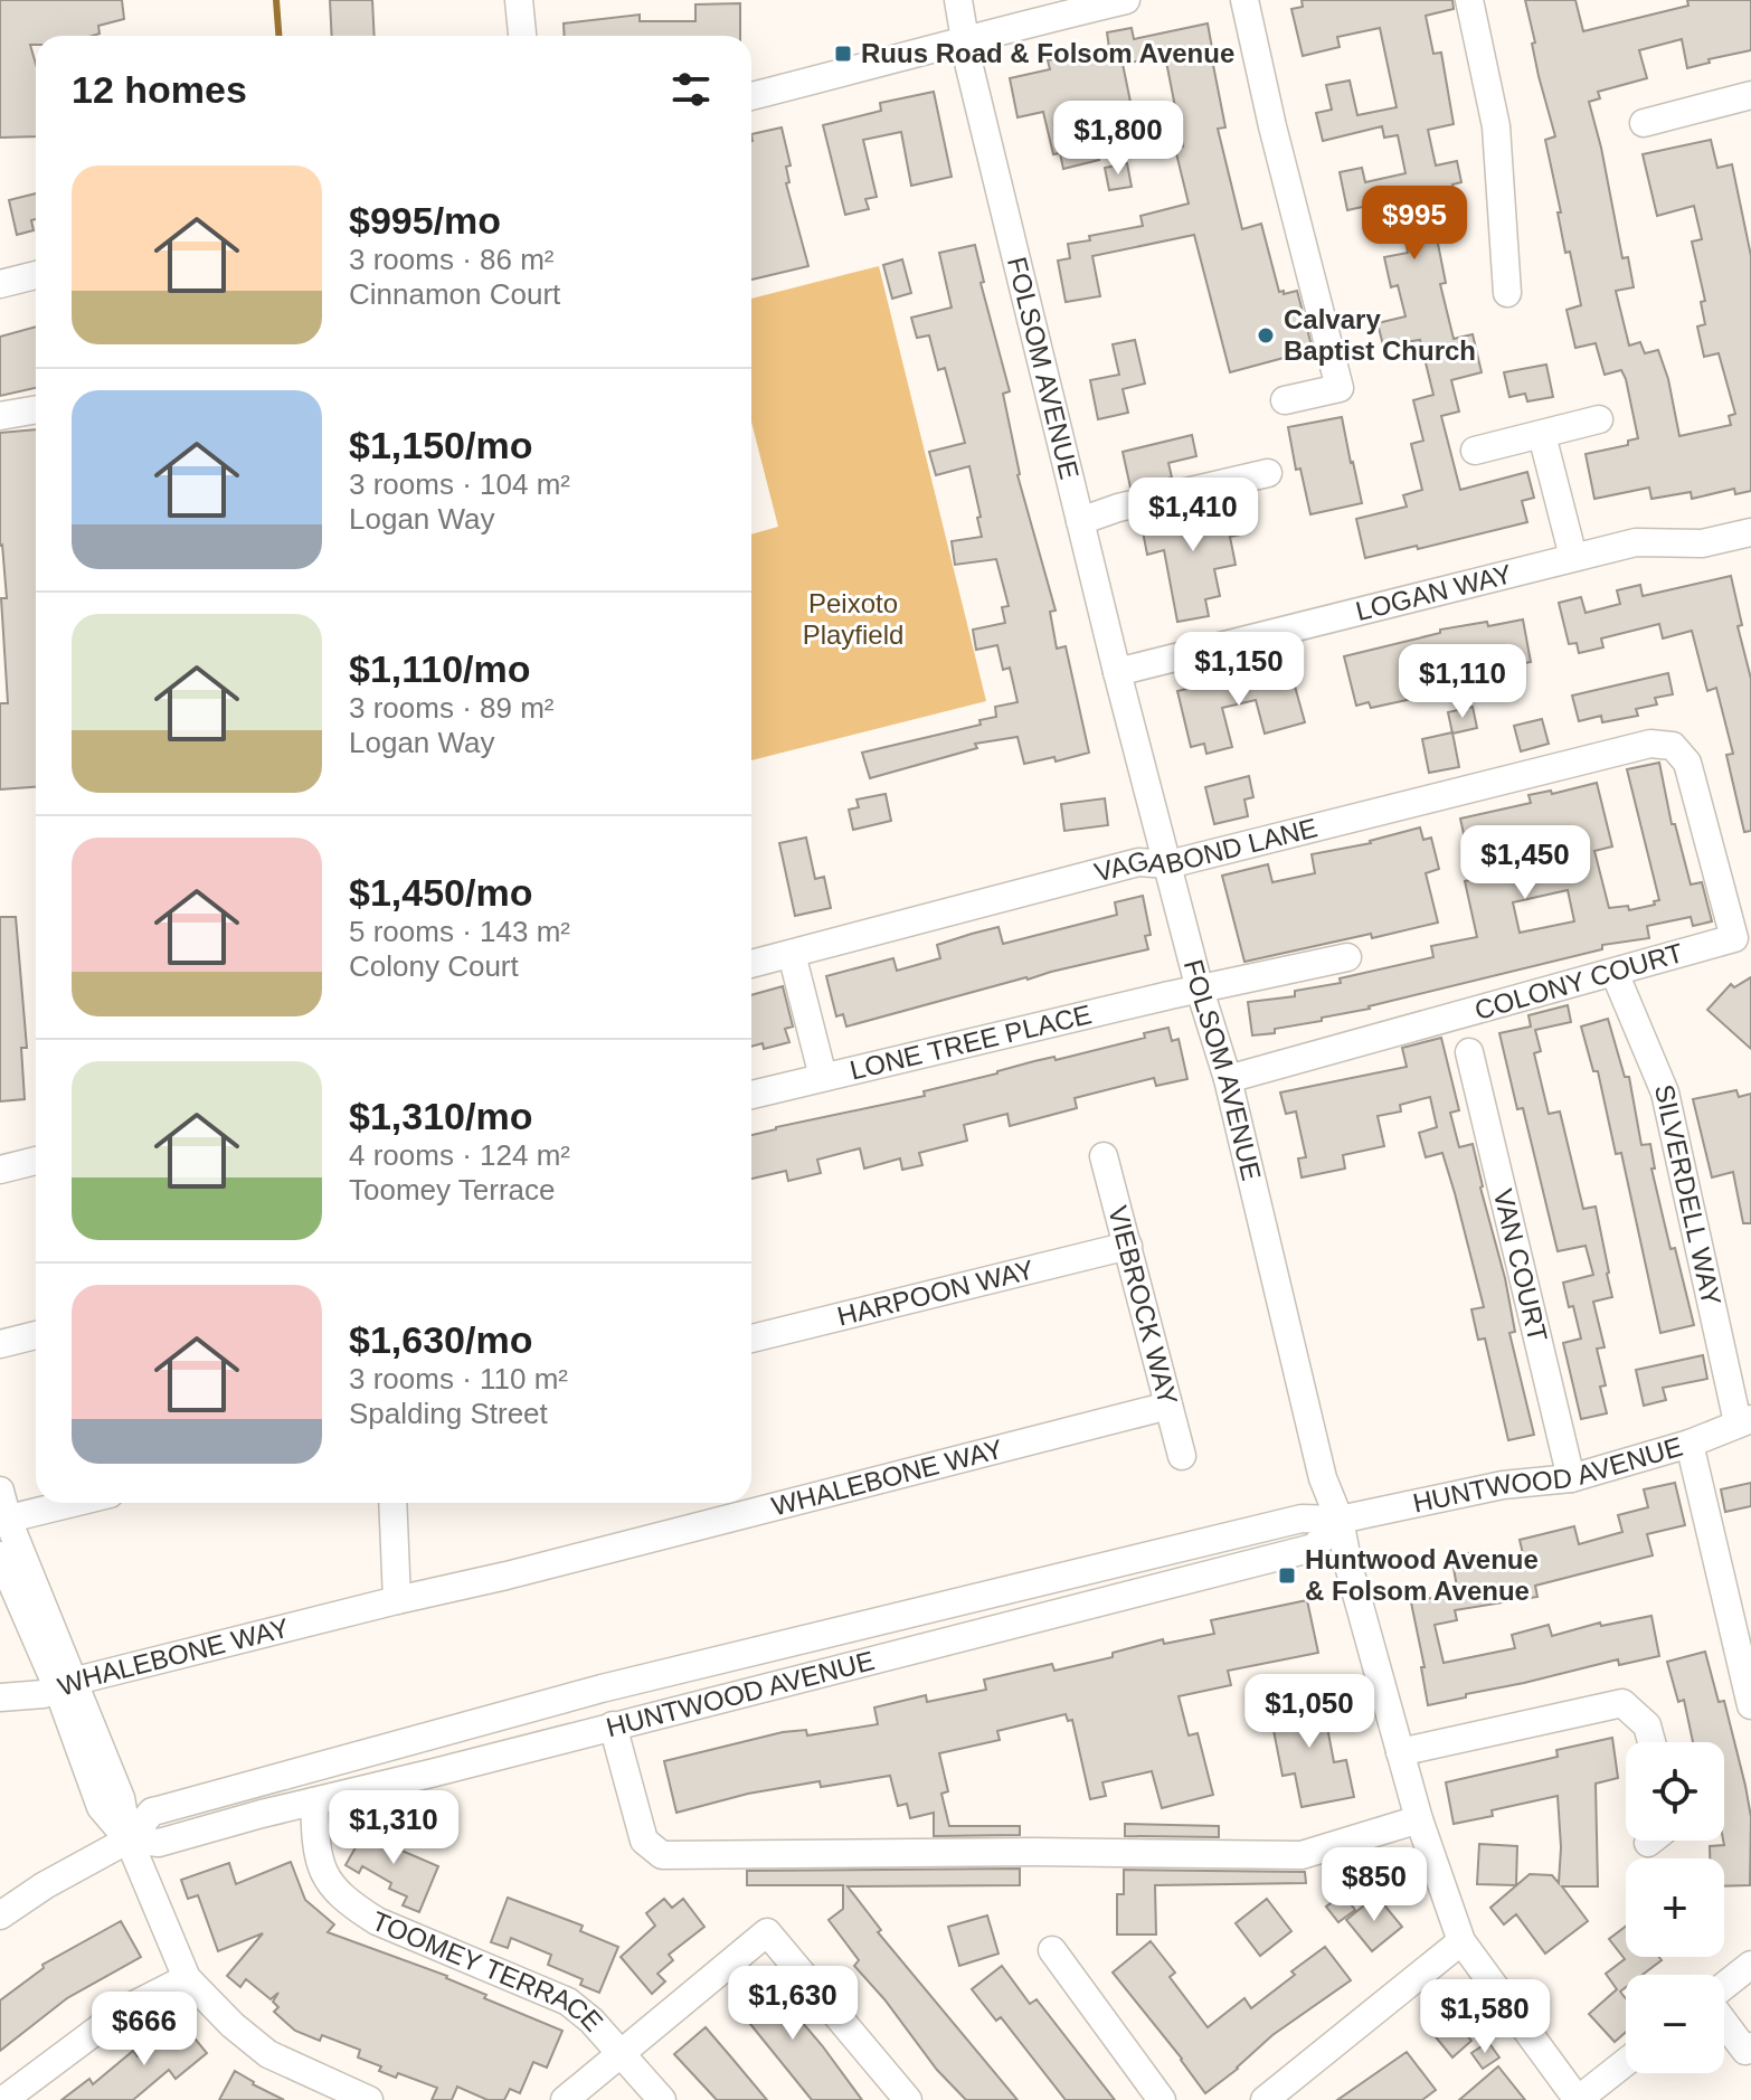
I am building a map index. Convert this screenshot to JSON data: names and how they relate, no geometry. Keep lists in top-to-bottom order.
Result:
{
  "streets": {
    "street": [
      "FOLSOM AVENUE",
      "LOGAN WAY",
      "VAGABOND LANE",
      "COLONY COURT",
      "LONE TREE PLACE",
      "SILVERDELL WAY",
      "VAN COURT",
      "HARPOON WAY",
      "VIEBROCK WAY",
      "HUNTWOOD AVENUE",
      "WHALEBONE WAY",
      "TOOMEY TERRACE"
    ]
  },
  "crossings": [
    ["FOLSOM AVENUE", "LOGAN WAY"],
    ["FOLSOM AVENUE", "VAGABOND LANE"],
    ["FOLSOM AVENUE", "COLONY COURT"],
    ["FOLSOM AVENUE", "LONE TREE PLACE"],
    ["FOLSOM AVENUE", "HUNTWOOD AVENUE"],
    ["VAGABOND LANE", "COLONY COURT"],
    ["COLONY COURT", "SILVERDELL WAY"],
    ["SILVERDELL WAY", "HUNTWOOD AVENUE"],
    ["VAN COURT", "HUNTWOOD AVENUE"],
    ["HARPOON WAY", "VIEBROCK WAY"],
    ["VIEBROCK WAY", "WHALEBONE WAY"],
    ["HUNTWOOD AVENUE", "TOOMEY TERRACE"]
  ],
  "parks": ["Peixoto Playfield"],
  "places": {
    "transit": ["Ruus Road & Folsom Avenue", "Huntwood Avenue & Folsom Avenue"],
    "other": ["Calvary Baptist Church"]
  },
  "page": {
    "heading": "12 homes",
    "price": [
      "$1,800",
      "$995",
      "$1,410",
      "$1,150",
      "$1,110",
      "$1,450",
      "$1,050",
      "$1,310",
      "$850",
      "$1,630",
      "$1,580",
      "$666"
    ],
    "list": [
      {
        "name": "$995/mo",
        "note": "3 rooms · 86 m² · Cinnamon Court"
      },
      {
        "name": "$1,150/mo",
        "note": "3 rooms · 104 m² · Logan Way"
      },
      {
        "name": "$1,110/mo",
        "note": "3 rooms · 89 m² · Logan Way"
      },
      {
        "name": "$1,450/mo",
        "note": "5 rooms · 143 m² · Colony Court"
      },
      {
        "name": "$1,310/mo",
        "note": "4 rooms · 124 m² · Toomey Terrace"
      },
      {
        "name": "$1,630/mo",
        "note": "3 rooms · 110 m² · Spalding Street"
      }
    ],
    "map_buttons": ["+", "−"]
  }
}
